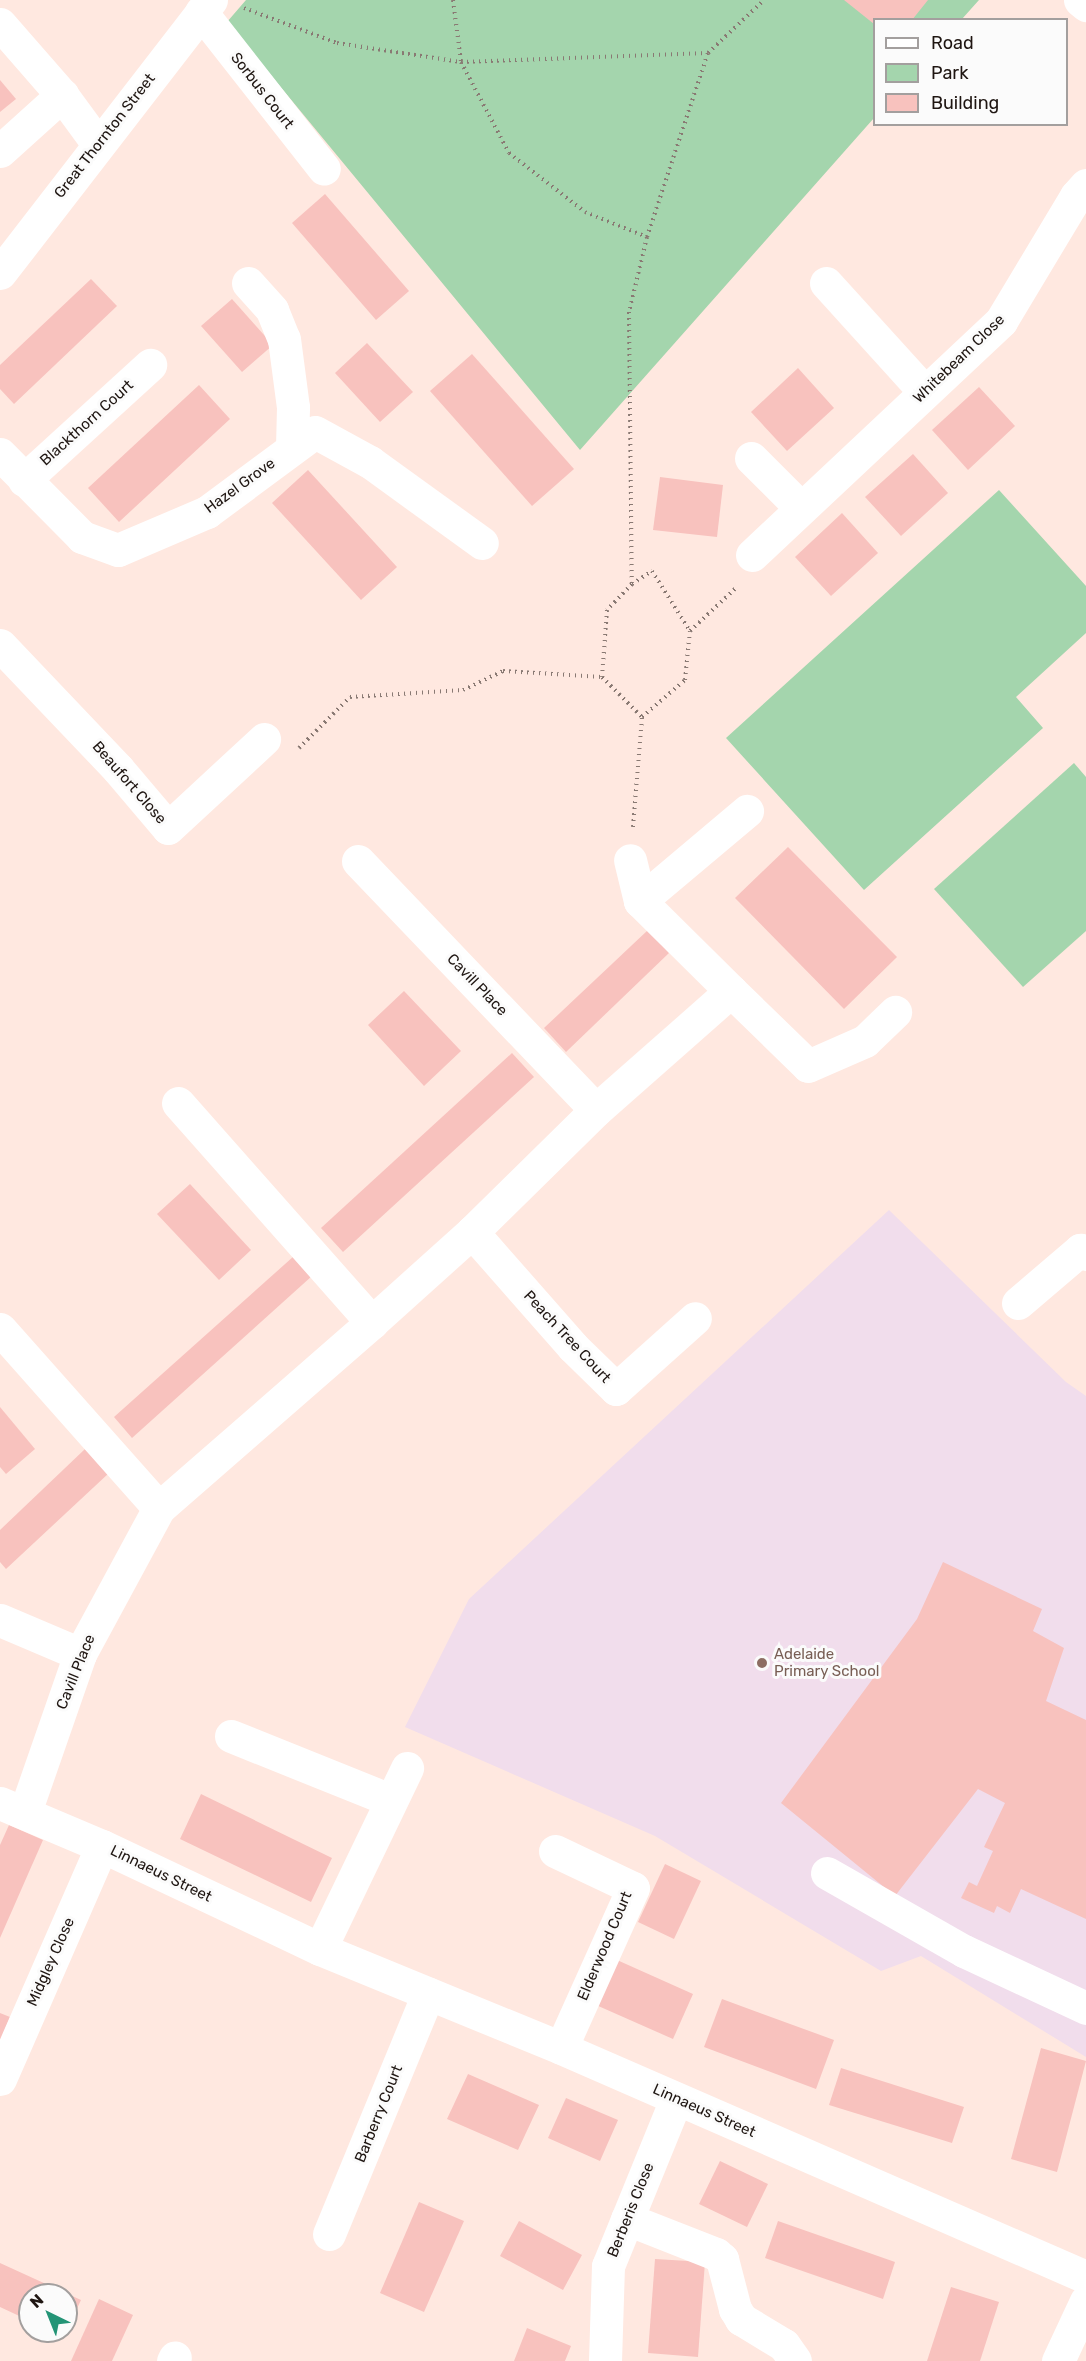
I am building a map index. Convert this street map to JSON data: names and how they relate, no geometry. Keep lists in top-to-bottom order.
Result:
{
  "streets": {
    "street": [
      "Sorbus Court",
      "Great Thornton Street",
      "Whitebeam Close",
      "Blackthorn Court",
      "Hazel Grove",
      "Beaufort Close",
      "Cavill Place",
      "Peach Tree Court",
      "Linnaeus Street",
      "Elderwood Court",
      "Midgley Close",
      "Barberry Court",
      "Berberis Close"
    ]
  },
  "crossings": [
    ["Sorbus Court", "Great Thornton Street"],
    ["Blackthorn Court", "Hazel Grove"],
    ["Cavill Place", "Peach Tree Court"],
    ["Cavill Place", "Linnaeus Street"],
    ["Linnaeus Street", "Elderwood Court"],
    ["Linnaeus Street", "Midgley Close"],
    ["Linnaeus Street", "Barberry Court"],
    ["Linnaeus Street", "Berberis Close"]
  ],
  "places": ["Adelaide Primary School"],
  "legend": ["Road", "Park", "Building"],
  "north": "top left"
}
